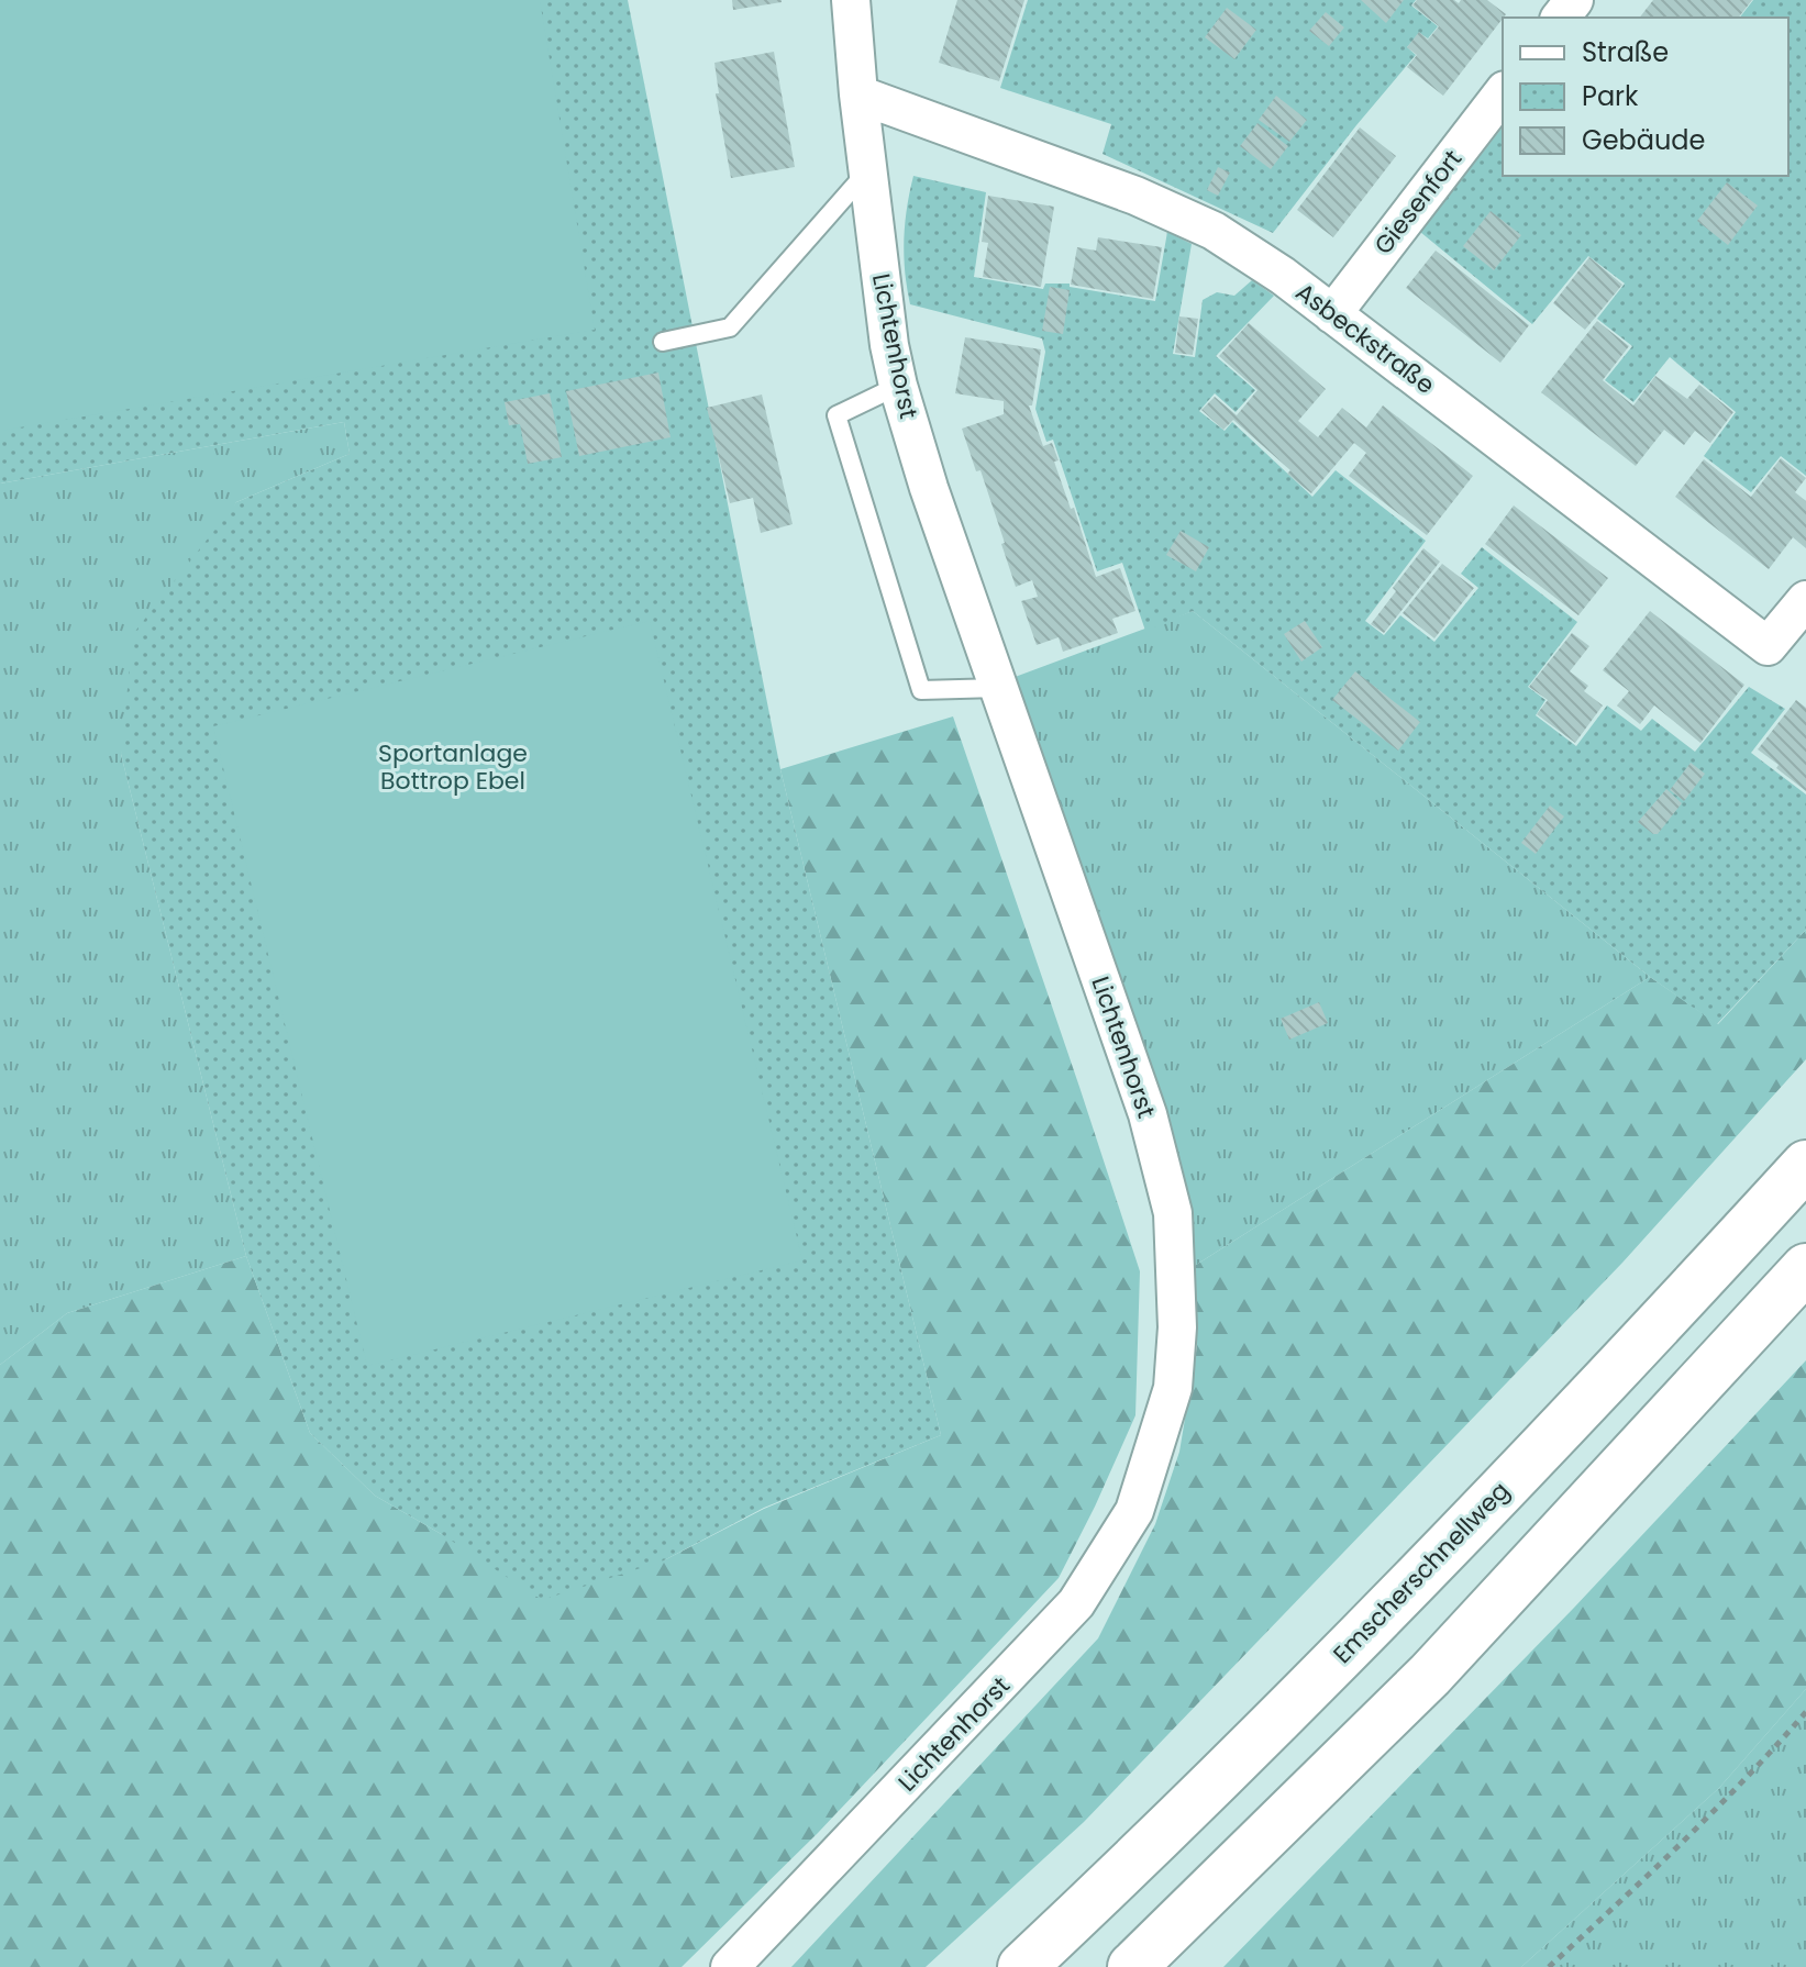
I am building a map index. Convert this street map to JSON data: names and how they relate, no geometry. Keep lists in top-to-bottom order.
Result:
{
  "streets": {
    "highway": ["Emscherschnellweg"],
    "street": ["Giesenfort", "Asbeckstraße", "Lichtenhorst"]
  },
  "crossings": [
    ["Giesenfort", "Asbeckstraße"],
    ["Asbeckstraße", "Lichtenhorst"]
  ],
  "parks": ["Sportanlage Bottrop Ebel"],
  "legend": ["Straße", "Park", "Gebäude"]
}
